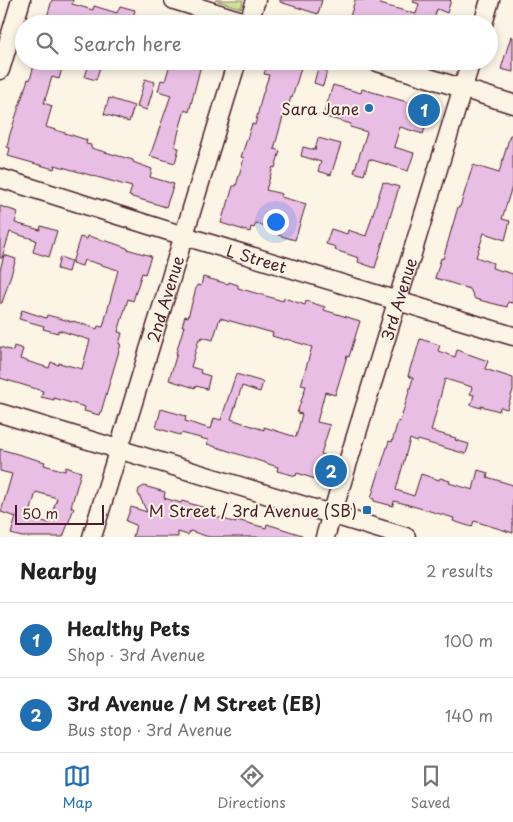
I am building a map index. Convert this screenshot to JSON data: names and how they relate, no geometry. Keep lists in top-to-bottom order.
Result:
{
  "streets": {
    "street": ["L Street", "2nd Avenue", "3rd Avenue"]
  },
  "crossings": [
    ["L Street", "2nd Avenue"],
    ["L Street", "3rd Avenue"]
  ],
  "places": {
    "other": ["Sara Jane"],
    "transit": ["M Street / 3rd Avenue (SB)"]
  },
  "scale_bar": "50 m",
  "page": {
    "search": "Search here",
    "pins": ["1", "2"],
    "scale": "50 m",
    "heading": ["Nearby", "2 results"],
    "list": [
      {
        "mark": "1",
        "name": "Healthy Pets",
        "note": "Shop · 3rd Avenue",
        "value": "100 m"
      },
      {
        "mark": "2",
        "name": "3rd Avenue / M Street (EB)",
        "note": "Bus stop · 3rd Avenue",
        "value": "140 m"
      }
    ],
    "nav": ["Map", "Directions", "Saved"]
  }
}
